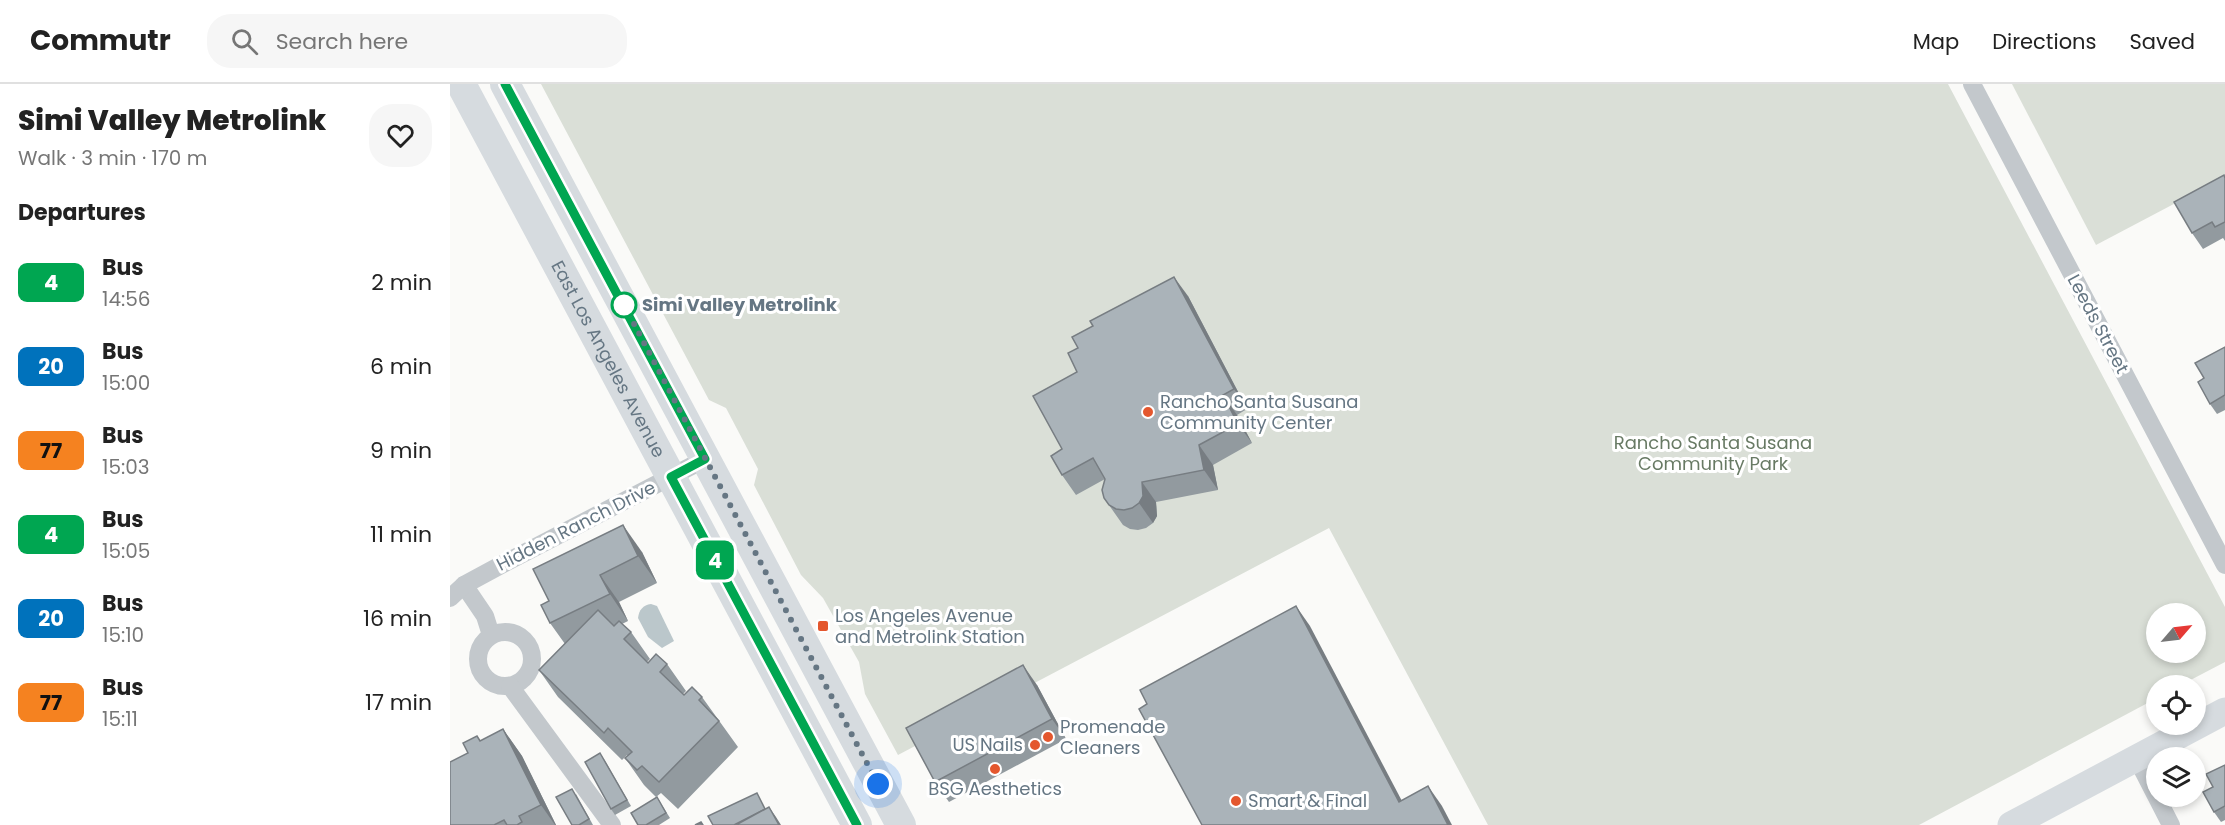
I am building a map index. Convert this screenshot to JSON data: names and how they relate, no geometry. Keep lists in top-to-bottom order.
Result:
{
  "streets": {
    "main road": ["East Los Angeles Avenue"],
    "street": ["Leeds Street", "Hidden Ranch Drive"]
  },
  "crossings": [
    ["East Los Angeles Avenue", "Hidden Ranch Drive"]
  ],
  "parks": ["Rancho Santa Susana Community Park"],
  "places": {
    "other": [
      "Simi Valley Metrolink",
      "Rancho Santa Susana Community Center",
      "Promenade Cleaners",
      "US Nails",
      "BSG Aesthetics",
      "Smart & Final"
    ],
    "transit": ["Los Angeles Avenue and Metrolink Station"]
  },
  "lines": ["bus line 4"],
  "north": "top right",
  "page": {
    "header": "Commutr",
    "search": "Search here",
    "nav": ["Map", "Directions", "Saved"],
    "heading": [
      ["Simi Valley Metrolink", "Walk · 3 min · 170 m"],
      "Departures"
    ],
    "on_map": "4",
    "list": [
      {
        "mark": "4",
        "name": "Bus",
        "note": "14:56",
        "value": "2 min"
      },
      {
        "mark": "20",
        "name": "Bus",
        "note": "15:00",
        "value": "6 min"
      },
      {
        "mark": "77",
        "name": "Bus",
        "note": "15:03",
        "value": "9 min"
      },
      {
        "mark": "4",
        "name": "Bus",
        "note": "15:05",
        "value": "11 min"
      },
      {
        "mark": "20",
        "name": "Bus",
        "note": "15:10",
        "value": "16 min"
      },
      {
        "mark": "77",
        "name": "Bus",
        "note": "15:11",
        "value": "17 min"
      }
    ]
  }
}
